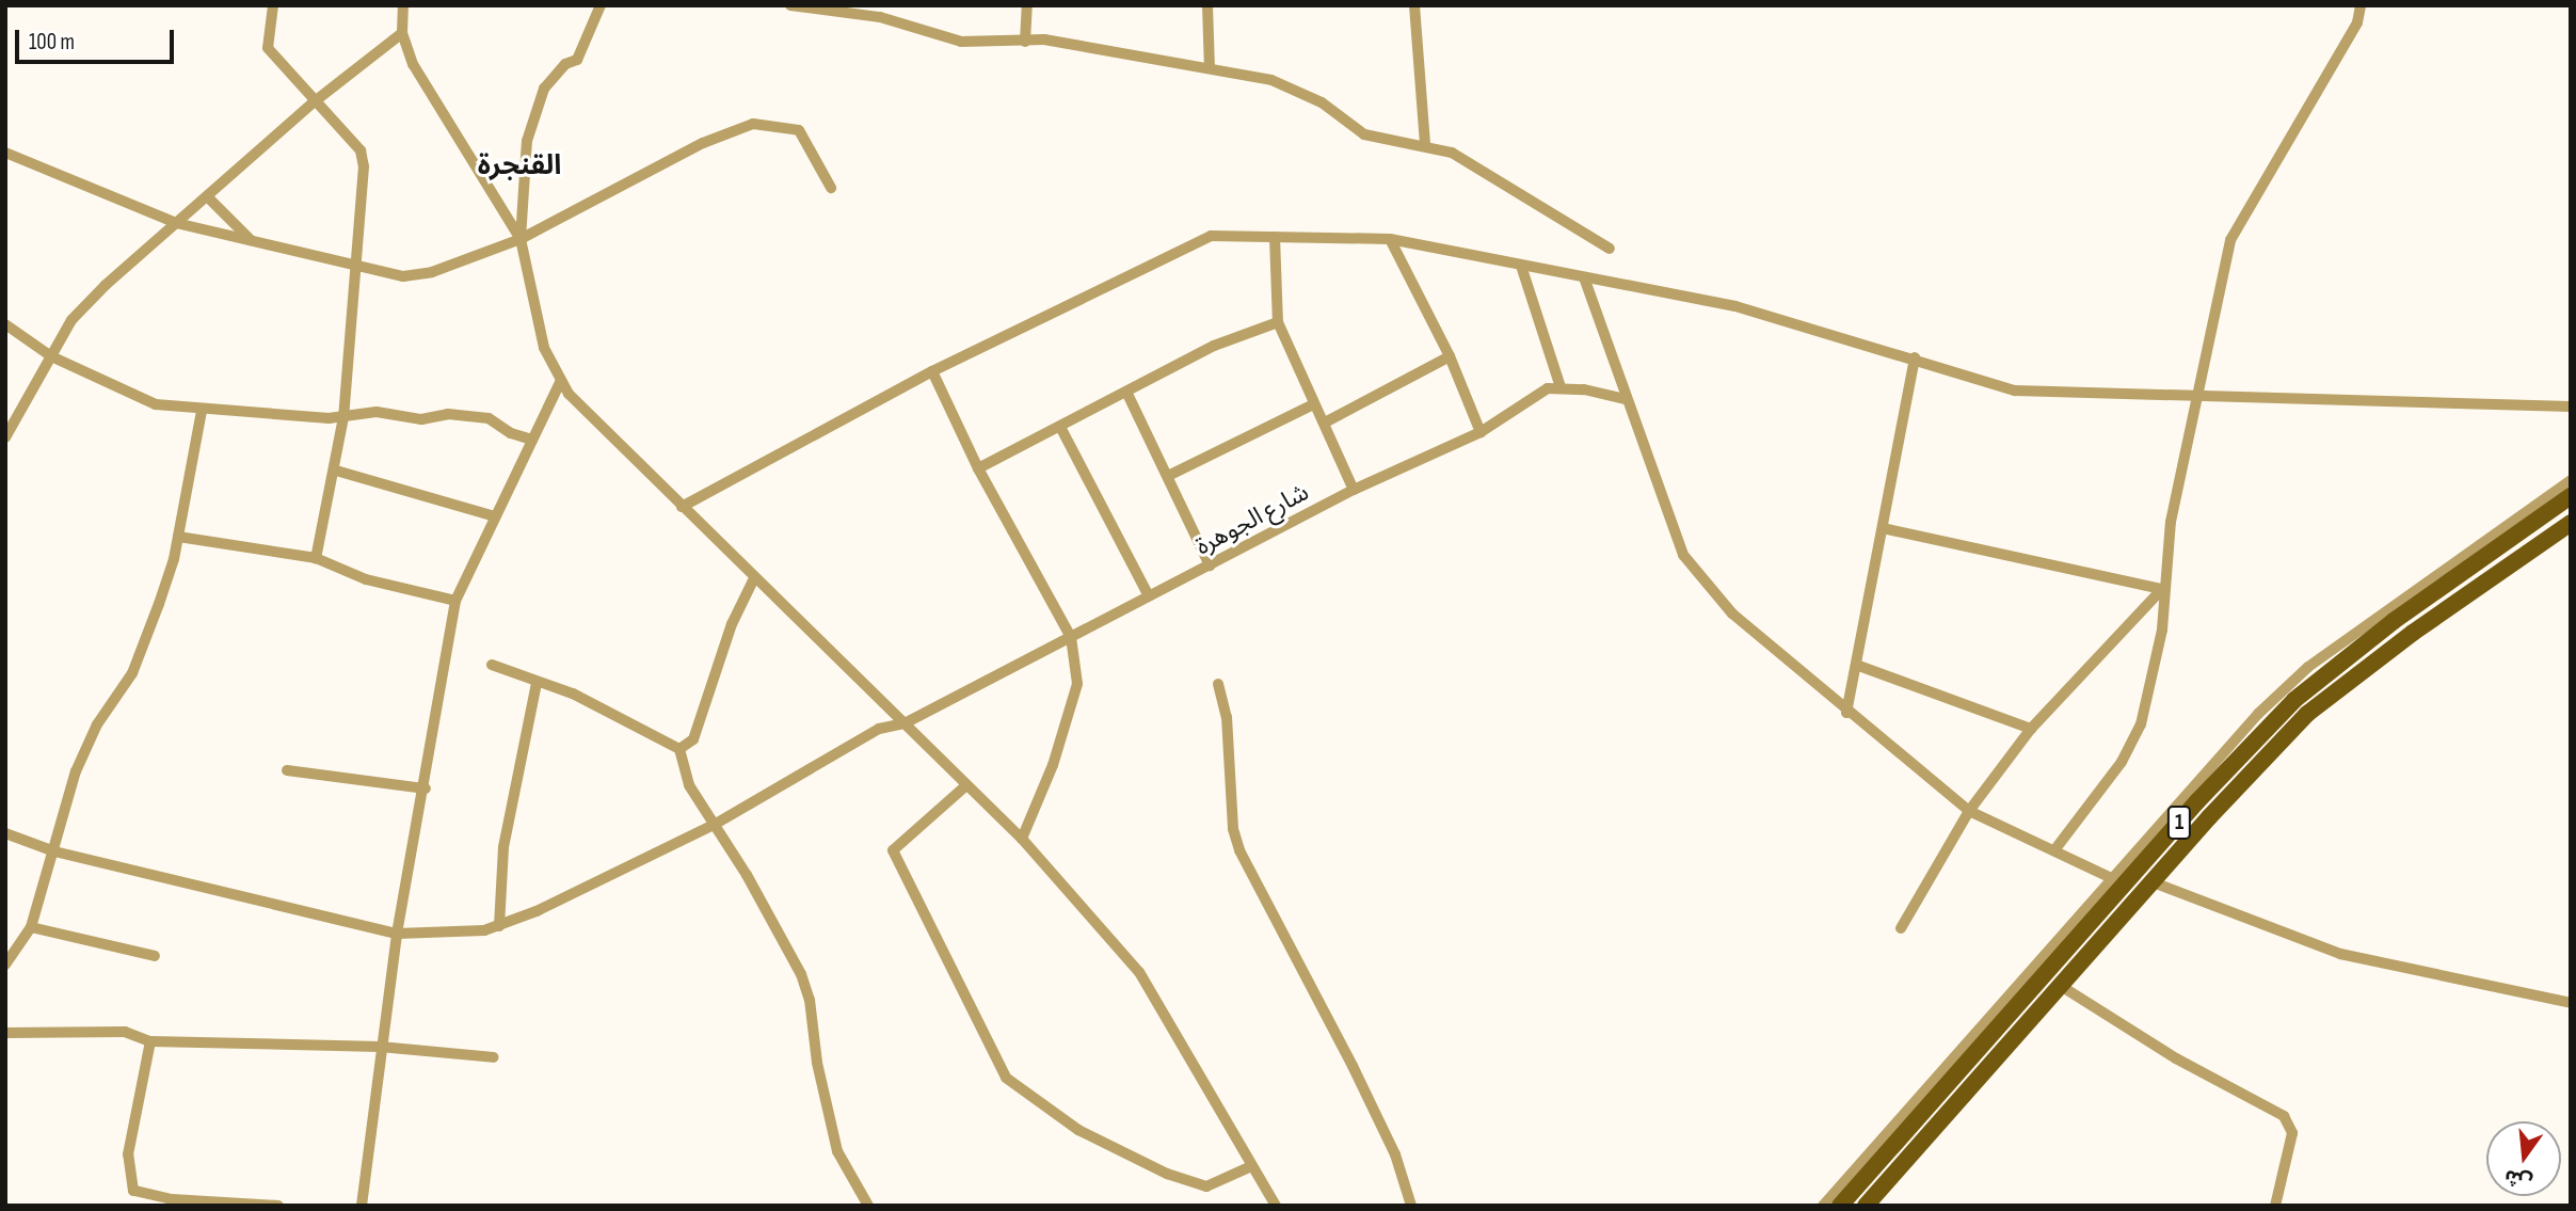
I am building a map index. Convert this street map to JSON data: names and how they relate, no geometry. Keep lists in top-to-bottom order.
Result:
{
  "streets": {
    "main road": ["1"],
    "street": ["شارع الجوهرة"]
  },
  "districts": ["القنجرة"],
  "scale_bar": "100 m",
  "north": "bottom"
}
